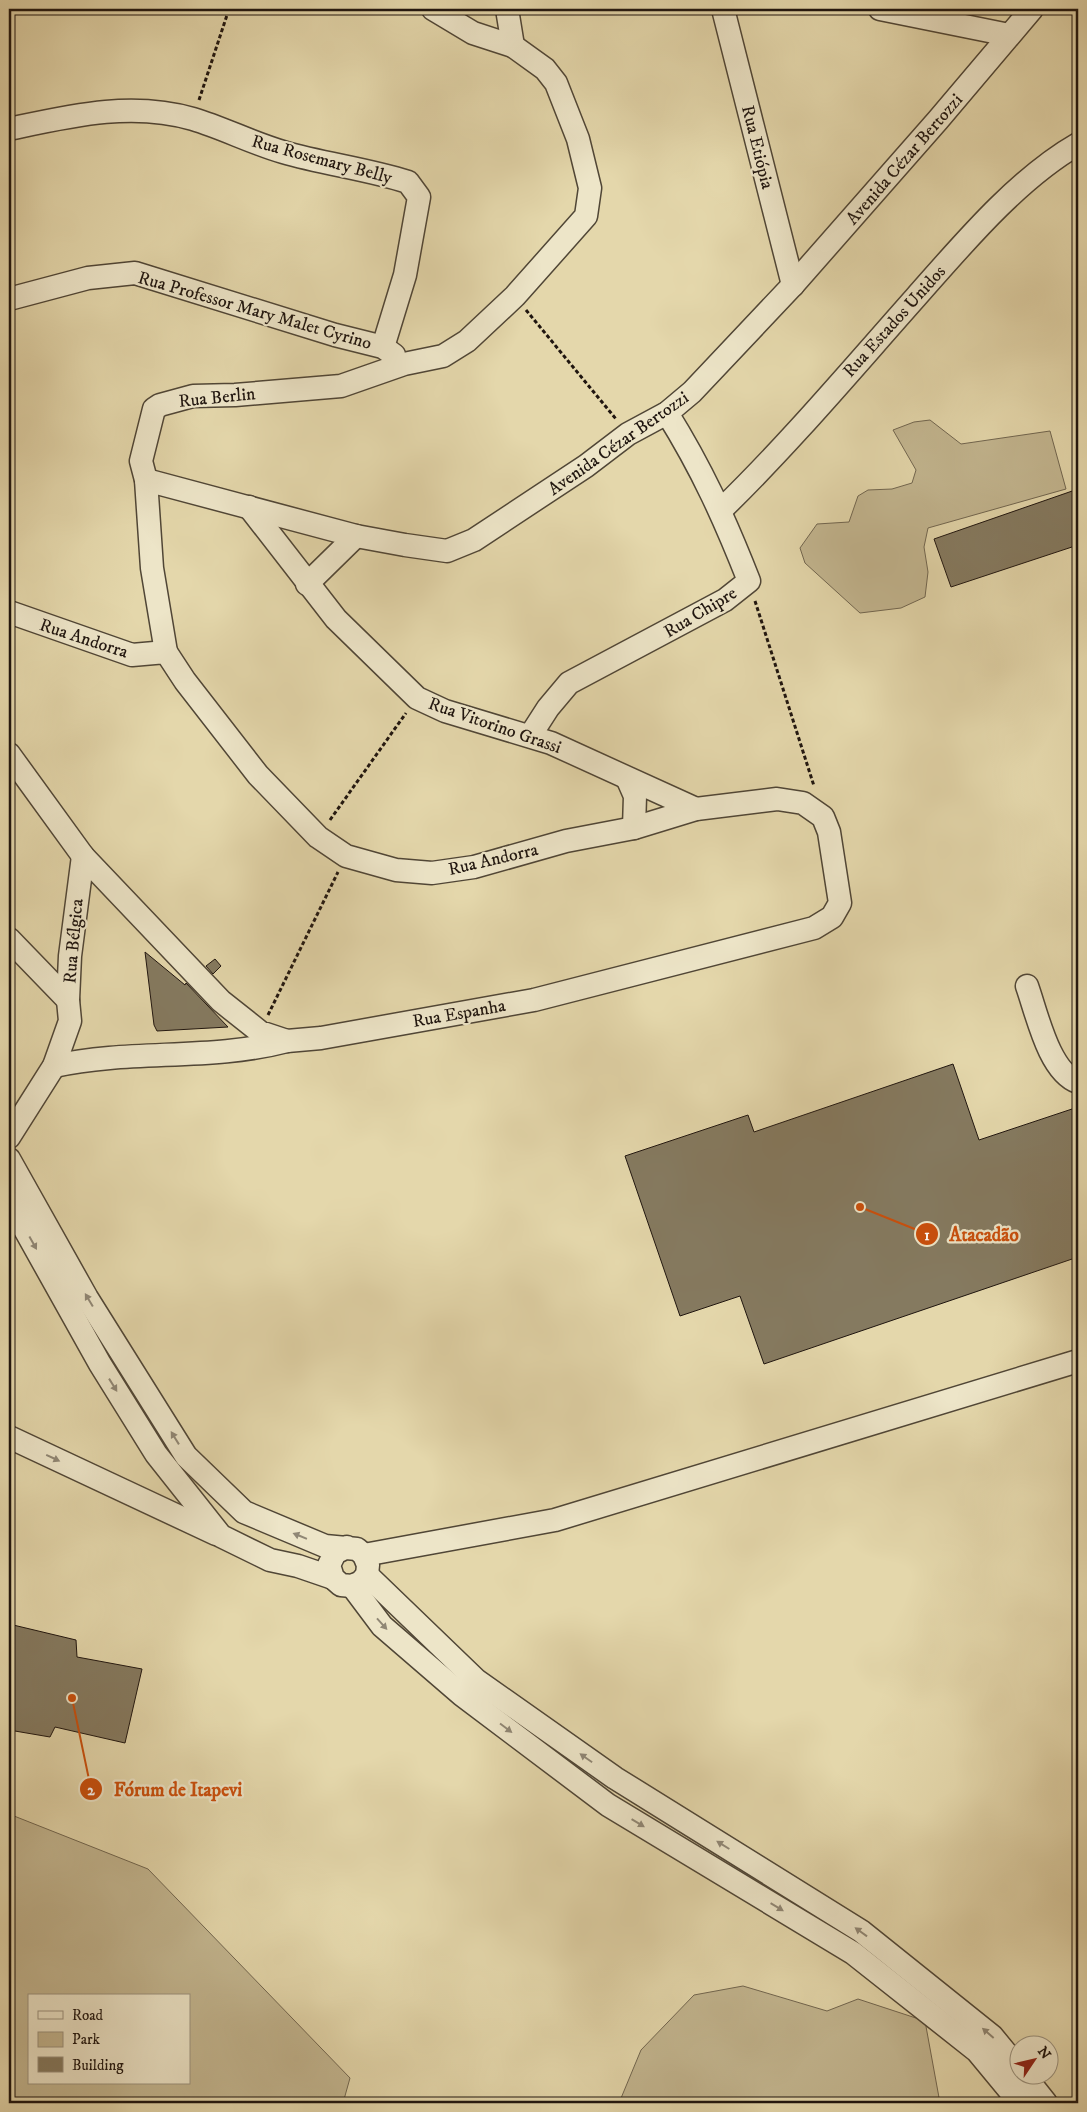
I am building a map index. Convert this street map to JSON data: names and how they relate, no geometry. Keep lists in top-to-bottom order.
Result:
{
  "streets": {
    "street": [
      "Rua Etiópia",
      "Rua Rosemary Belly",
      "Avenida Cézar Bertozzi",
      "Rua Professor Mary Malet Cyrino",
      "Rua Estados Unidos",
      "Rua Berlin",
      "Rua Chipre",
      "Rua Andorra",
      "Rua Vitorino Grassi",
      "Rua Bélgica",
      "Rua Espanha"
    ]
  },
  "crossings": [
    ["Rua Etiópia", "Avenida Cézar Bertozzi"],
    ["Rua Rosemary Belly", "Rua Professor Mary Malet Cyrino"],
    ["Avenida Cézar Bertozzi", "Rua Berlin"],
    ["Avenida Cézar Bertozzi", "Rua Chipre"],
    ["Avenida Cézar Bertozzi", "Rua Vitorino Grassi"],
    ["Rua Estados Unidos", "Rua Chipre"],
    ["Rua Berlin", "Rua Andorra"],
    ["Rua Chipre", "Rua Vitorino Grassi"],
    ["Rua Andorra", "Rua Vitorino Grassi"],
    ["Rua Andorra", "Rua Espanha"],
    ["Rua Bélgica", "Rua Espanha"]
  ],
  "places": ["Atacadão", "Fórum de Itapevi"],
  "legend": ["Road", "Park", "Building"],
  "north": "top right"
}
